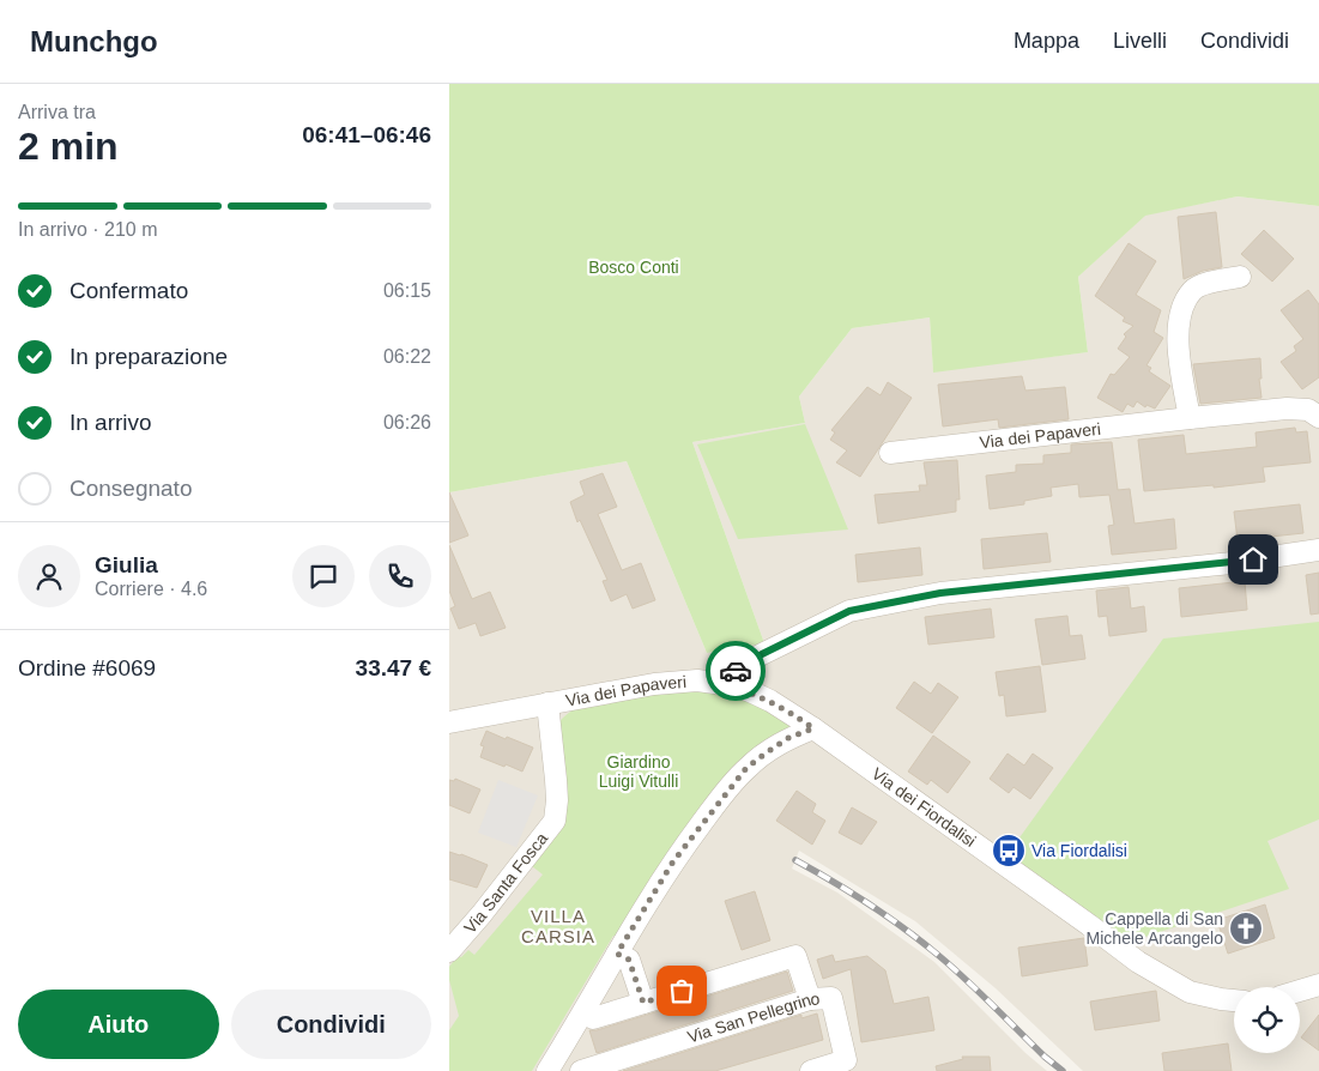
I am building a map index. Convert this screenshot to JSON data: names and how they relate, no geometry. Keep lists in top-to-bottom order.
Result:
{
  "streets": {
    "street": [
      "Via dei Papaveri",
      "Via dei Fiordalisi",
      "Via Santa Fosca",
      "Via San Pellegrino"
    ]
  },
  "crossings": [
    ["Via dei Papaveri", "Via dei Fiordalisi"],
    ["Via dei Papaveri", "Via Santa Fosca"]
  ],
  "districts": ["VILLA CARSIA"],
  "parks": ["Bosco Conti", "Giardino Luigi Vitulli"],
  "places": {
    "bus stop": ["Via Fiordalisi"],
    "church": ["Cappella di San Michele Arcangelo"]
  },
  "page": {
    "header": "Munchgo",
    "nav": ["Mappa", "Livelli", "Condividi"],
    "heading": ["2 min", "Arriva tra", "06:41–06:46"],
    "panel": [
      "Giulia",
      "Corriere · 4.6",
      "Ordine #6069",
      "33.47 €"
    ],
    "bar": "In arrivo · 210 m",
    "list": [
      ["Confermato", "06:15"],
      ["In preparazione", "06:22"],
      ["In arrivo", "06:26"],
      "Consegnato"
    ],
    "buttons": ["Aiuto", "Condividi"]
  }
}
